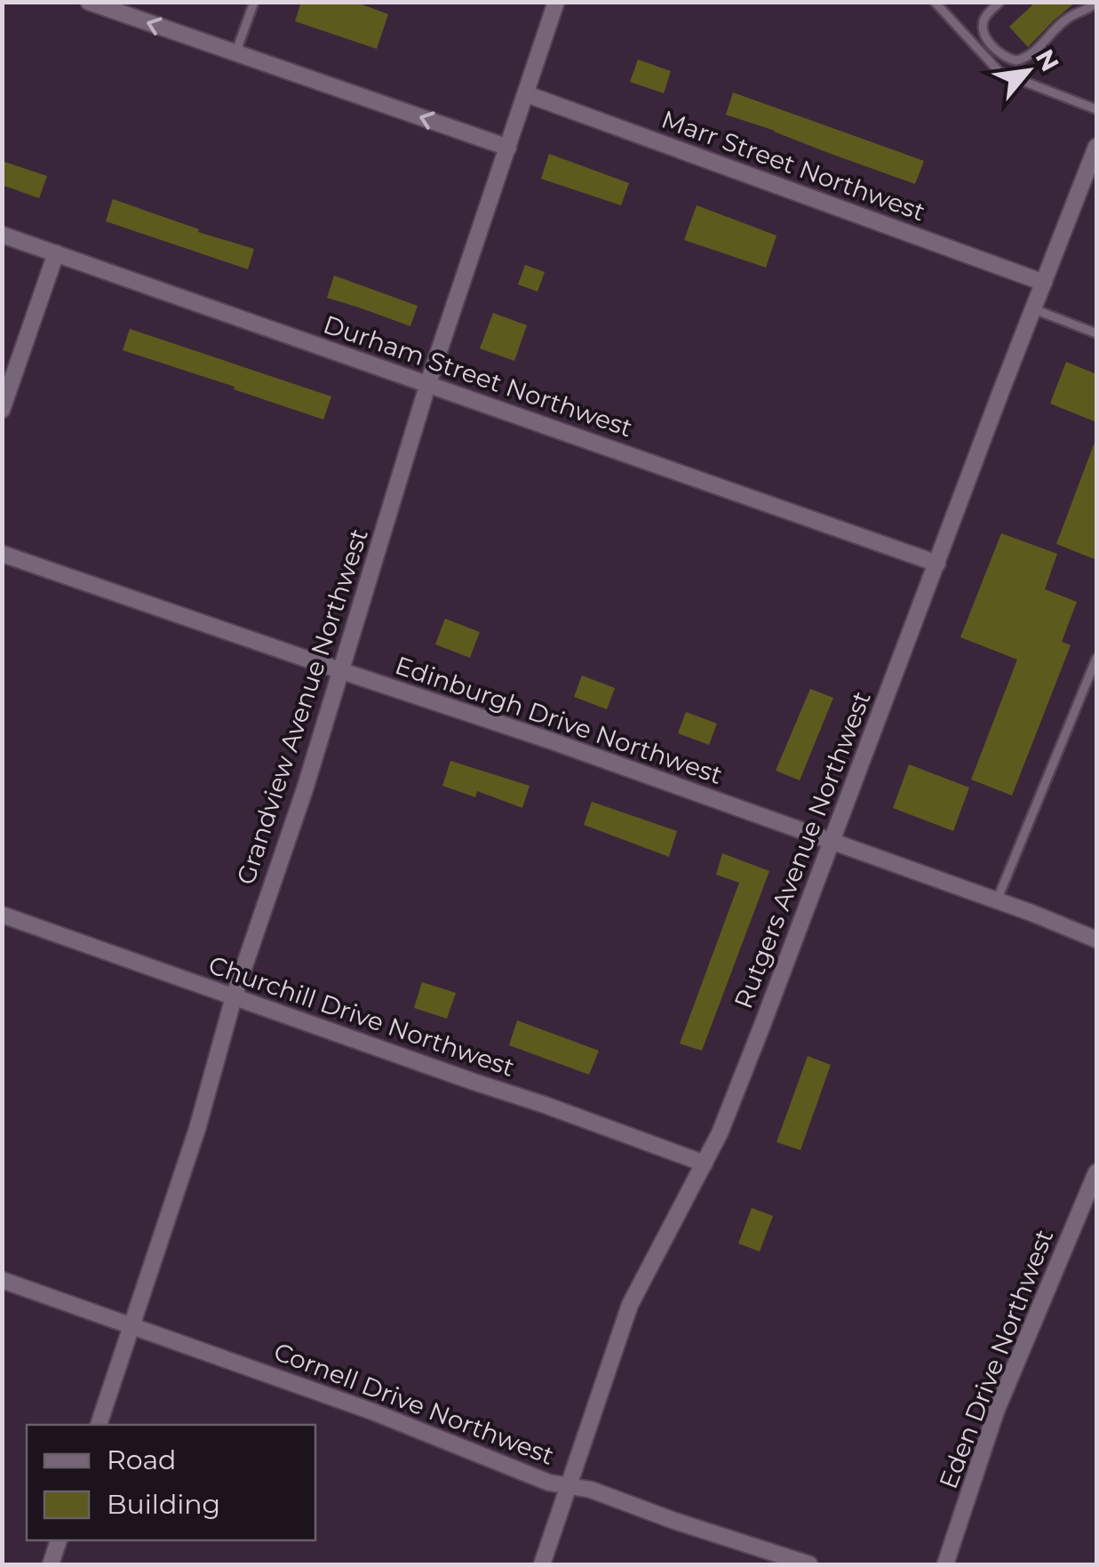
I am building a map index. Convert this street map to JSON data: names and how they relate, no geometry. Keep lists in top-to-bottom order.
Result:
{
  "streets": {
    "street": [
      "Marr Street Northwest",
      "Durham Street Northwest",
      "Grandview Avenue Northwest",
      "Edinburgh Drive Northwest",
      "Rutgers Avenue Northwest",
      "Churchill Drive Northwest",
      "Eden Drive Northwest",
      "Cornell Drive Northwest"
    ]
  },
  "crossings": [
    ["Marr Street Northwest", "Grandview Avenue Northwest"],
    ["Marr Street Northwest", "Rutgers Avenue Northwest"],
    ["Durham Street Northwest", "Grandview Avenue Northwest"],
    ["Durham Street Northwest", "Rutgers Avenue Northwest"],
    ["Grandview Avenue Northwest", "Edinburgh Drive Northwest"],
    ["Grandview Avenue Northwest", "Churchill Drive Northwest"],
    ["Grandview Avenue Northwest", "Cornell Drive Northwest"],
    ["Edinburgh Drive Northwest", "Rutgers Avenue Northwest"],
    ["Rutgers Avenue Northwest", "Churchill Drive Northwest"],
    ["Rutgers Avenue Northwest", "Cornell Drive Northwest"]
  ],
  "legend": ["Road", "Building"],
  "north": "top right"
}
